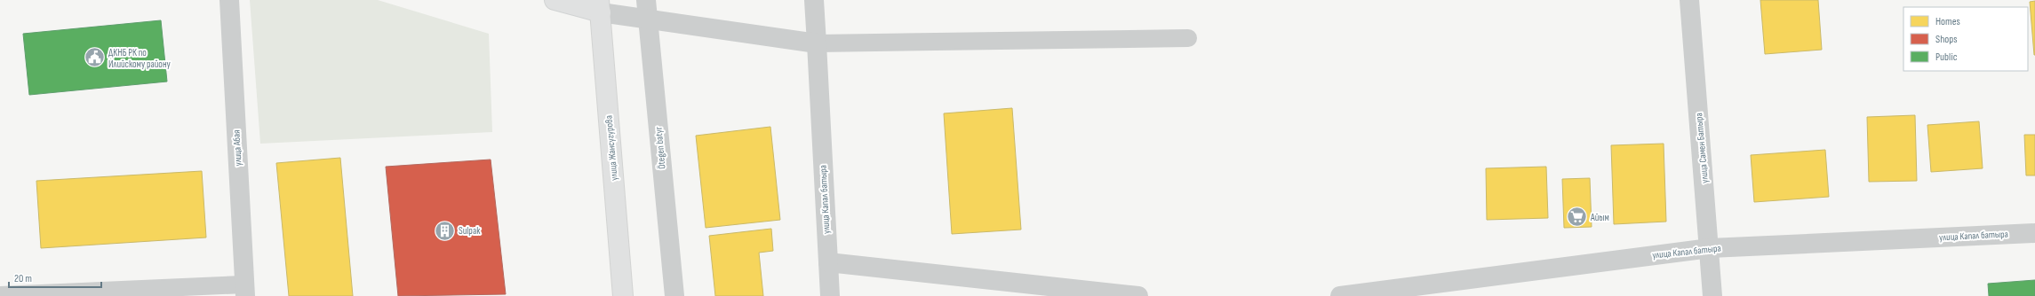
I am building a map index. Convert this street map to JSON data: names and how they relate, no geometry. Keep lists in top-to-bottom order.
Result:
{
  "streets": {
    "main road": ["улица Жансугурова"],
    "street": [
      "улица Абая",
      "Ötegen batyr",
      "улица Самен Батыра",
      "улица Капал батыра"
    ]
  },
  "crossings": [
    ["улица Самен Батыра", "улица Капал батыра"]
  ],
  "places": {
    "public building": ["ДКНБ РК по Илийскому району"],
    "supermarket": ["Айым"],
    "building": ["Sulpak"]
  },
  "legend": ["Homes", "Shops", "Public"],
  "scale_bar": "20 m"
}
